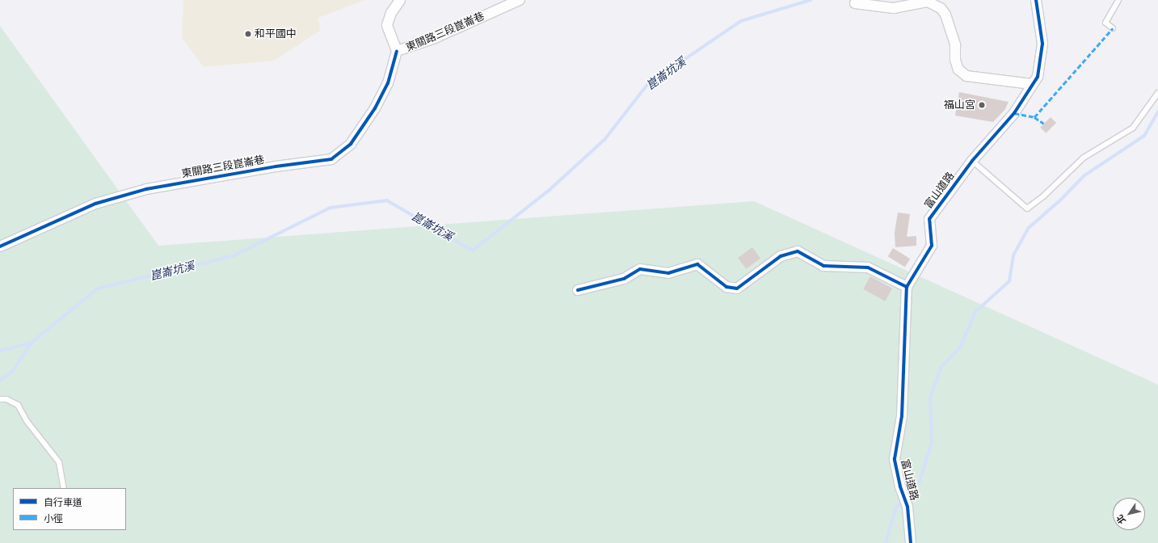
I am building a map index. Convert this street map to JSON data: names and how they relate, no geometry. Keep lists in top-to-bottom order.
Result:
{
  "streets": {
    "street": ["東關路三段崑崙巷", "富山道路"]
  },
  "water": ["崑崙坑溪"],
  "places": ["和平國中", "福山宮"],
  "legend": ["自行車道", "小徑"],
  "north": "bottom left"
}
